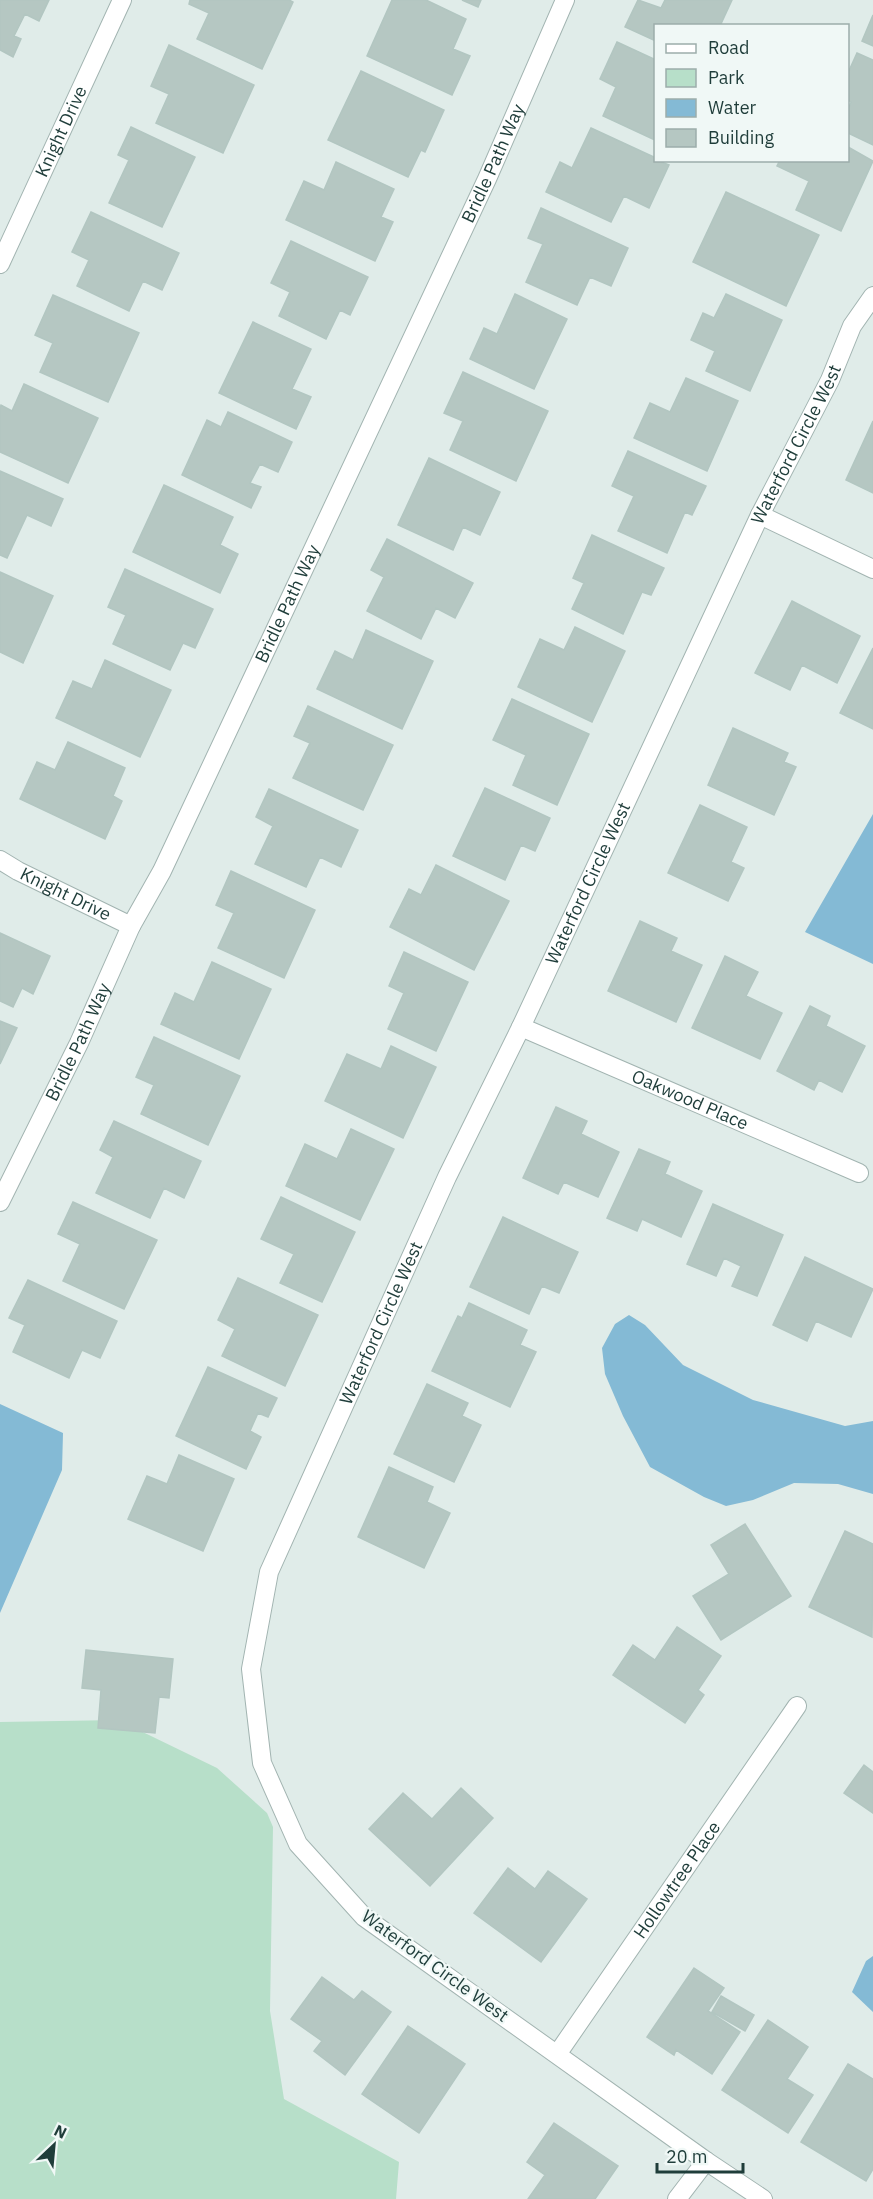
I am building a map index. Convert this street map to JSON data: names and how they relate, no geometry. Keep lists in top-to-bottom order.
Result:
{
  "streets": {
    "street": [
      "Knight Drive",
      "Bridle Path Way",
      "Waterford Circle West",
      "Oakwood Place",
      "Hollowtree Place"
    ]
  },
  "crossings": [
    ["Knight Drive", "Bridle Path Way"],
    ["Waterford Circle West", "Oakwood Place"],
    ["Waterford Circle West", "Hollowtree Place"]
  ],
  "legend": [
    "Road",
    "Park",
    "Water",
    "Building"
  ],
  "scale_bar": "20 m",
  "north": "top right"
}
